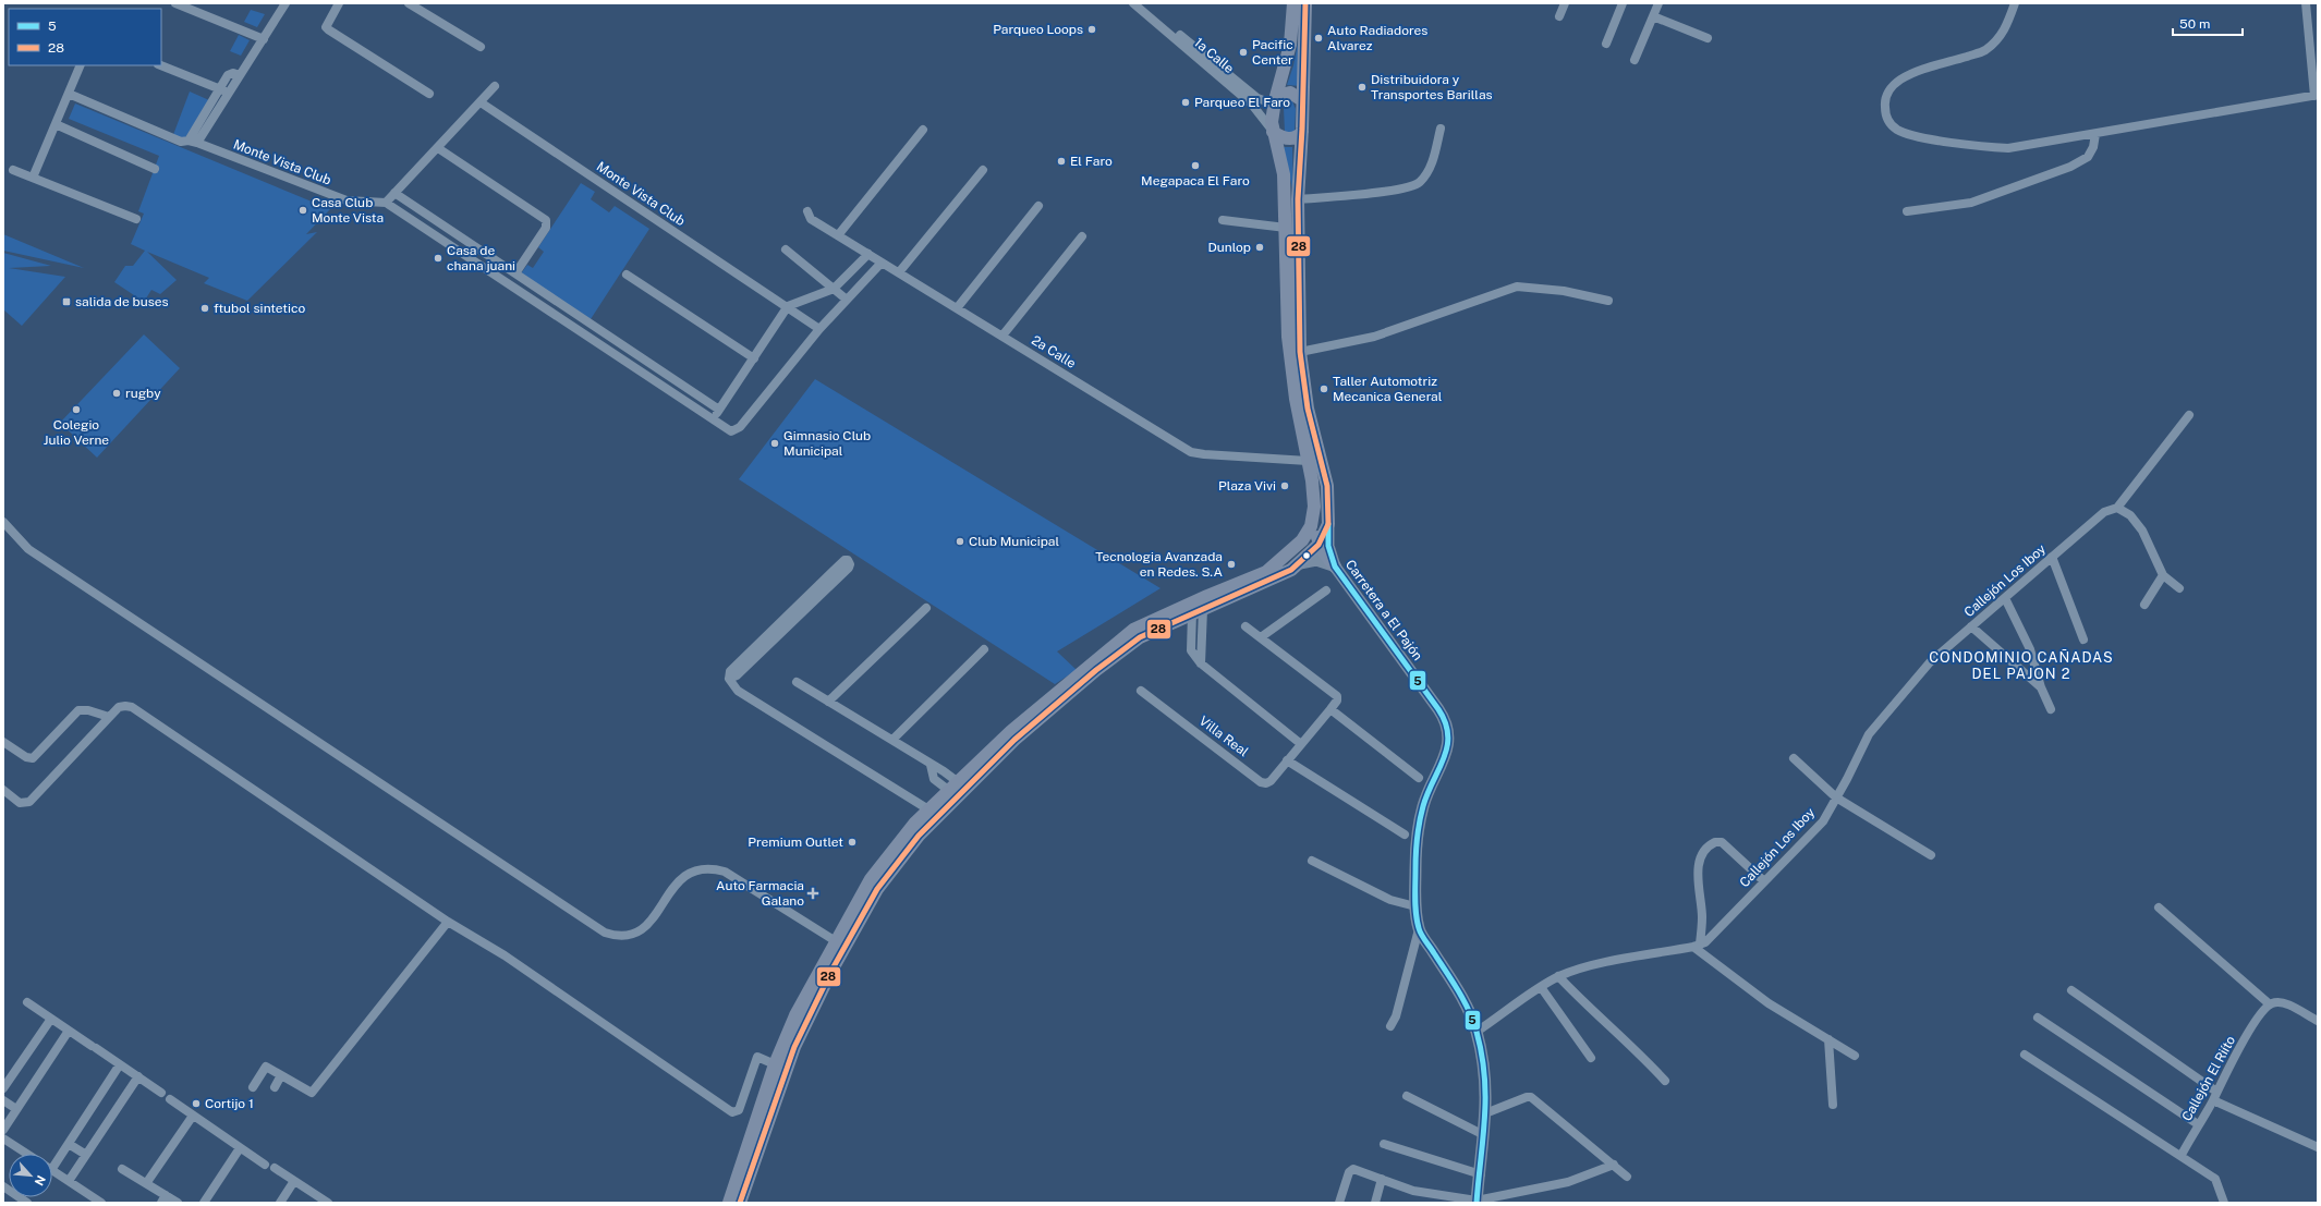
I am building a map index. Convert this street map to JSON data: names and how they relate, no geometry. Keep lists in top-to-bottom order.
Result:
{
  "streets": {
    "street": [
      "1a Calle",
      "Monte Vista Club",
      "2a Calle",
      "Callejón Los Iboy",
      "Carretera a El Pajón",
      "Villa Real",
      "Callejón El Riíto"
    ]
  },
  "crossings": [
    ["Callejón Los Iboy", "Carretera a El Pajón"]
  ],
  "districts": ["CONDOMINIO CAÑADAS DEL PAJON 2"],
  "places": {
    "other": [
      "Parqueo Loops",
      "Auto Radiadores Alvarez",
      "Pacific Center",
      "Distribuidora y Transportes Barillas",
      "Parqueo El Faro",
      "El Faro",
      "Megapaca El Faro",
      "Casa Club Monte Vista",
      "Dunlop",
      "Casa de chana juani",
      "ftubol sintetico",
      "Taller Automotriz Mecanica General",
      "rugby",
      "Colegio Julio Verne",
      "Gimnasio Club Municipal",
      "Plaza Vivi",
      "Club Municipal",
      "Tecnologia Avanzada en Redes. S.A",
      "Premium Outlet",
      "Cortijo 1"
    ],
    "transit": ["salida de buses"],
    "health": ["Auto Farmacia Galano"]
  },
  "lines": ["transit line 28", "transit line 5"],
  "legend": ["5", "28"],
  "scale_bar": "50 m",
  "north": "bottom right"
}
